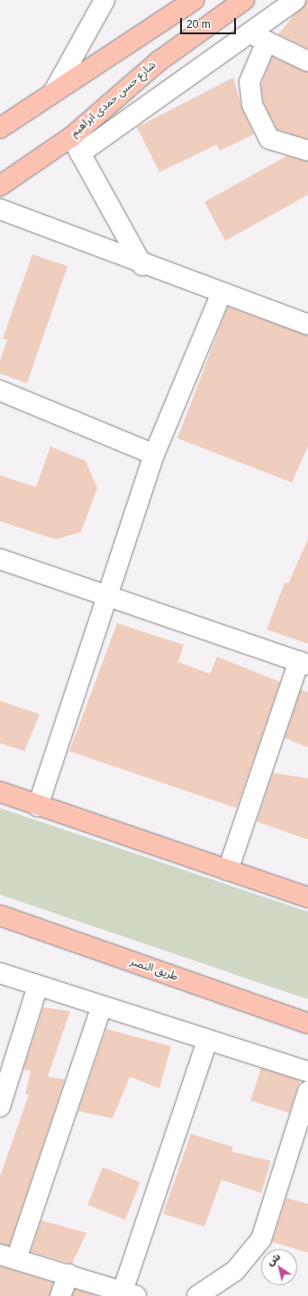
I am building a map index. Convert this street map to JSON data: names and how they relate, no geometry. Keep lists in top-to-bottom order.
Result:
{
  "streets": {
    "main road": ["شارع حسن حمدى ابراهيم", "طريق النصر"]
  },
  "scale_bar": "20 m",
  "north": "top left"
}
